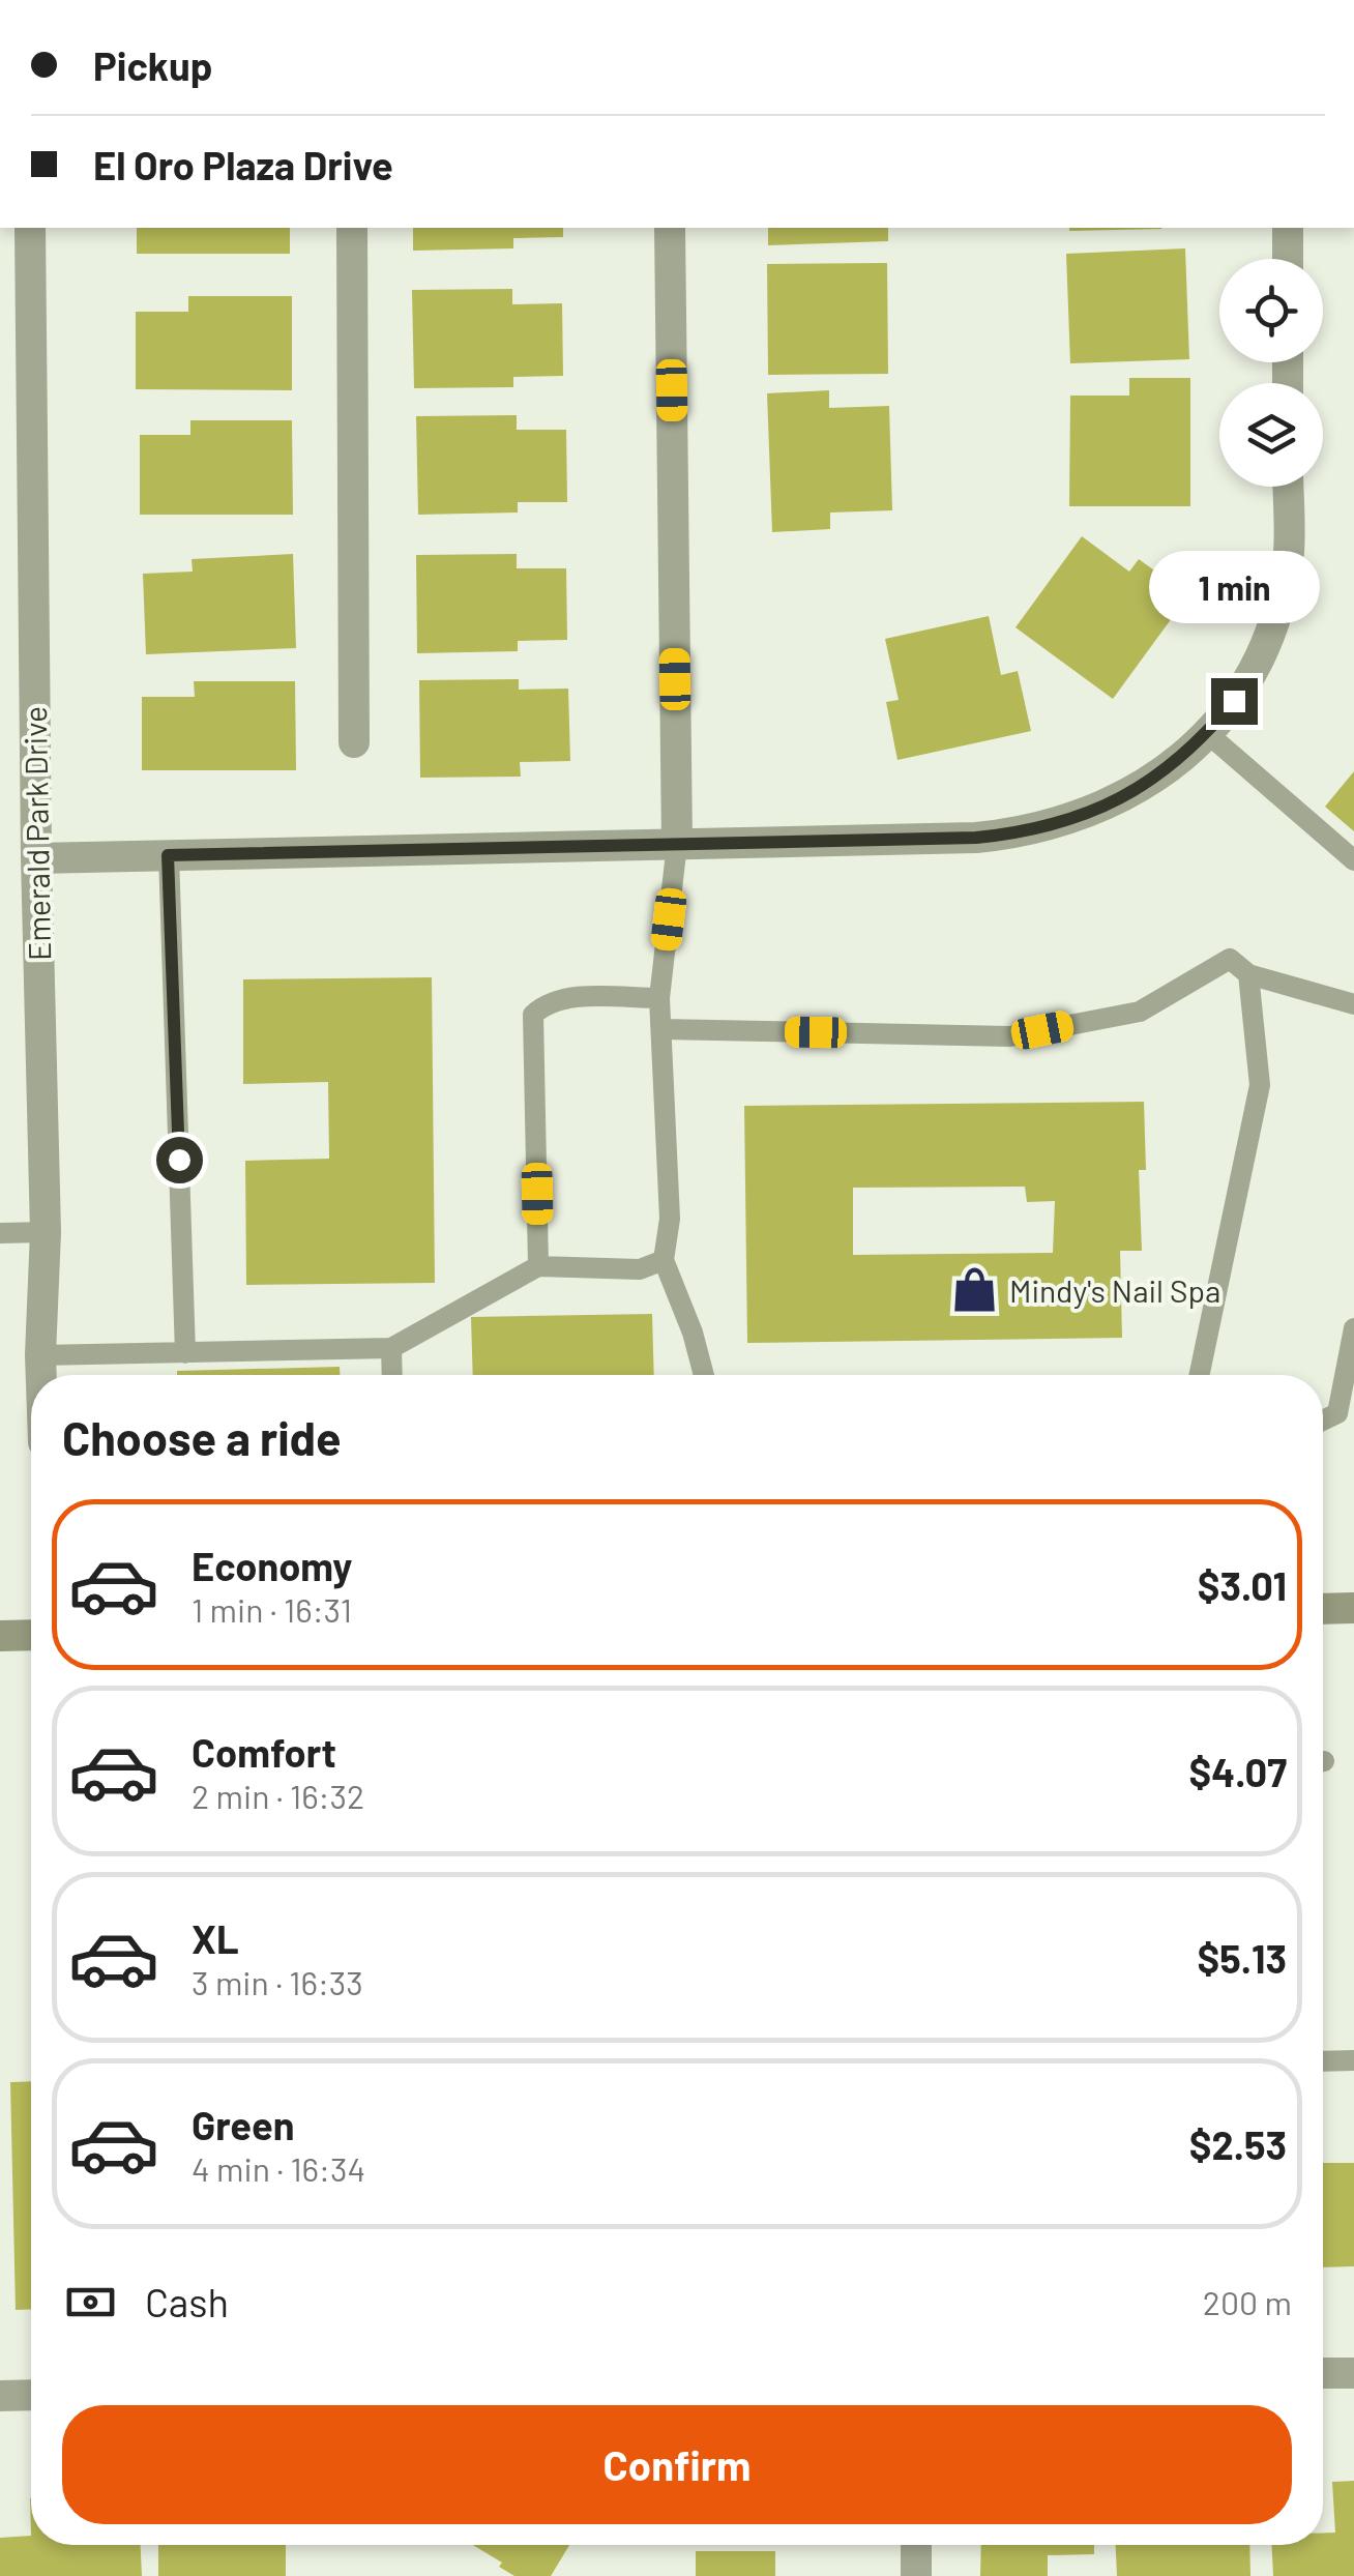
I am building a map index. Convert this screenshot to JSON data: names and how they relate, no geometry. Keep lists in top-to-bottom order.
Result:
{
  "streets": {
    "street": ["Emerald Park Drive"]
  },
  "places": {
    "shop": ["Mindy's Nail Spa"]
  },
  "page": {
    "banner": ["Pickup", "El Oro Plaza Drive"],
    "bubble": "1 min",
    "heading": "Choose a ride",
    "list": [
      {
        "name": "Economy",
        "note": "1 min · 16:31",
        "value": "$3.01"
      },
      {
        "name": "Comfort",
        "note": "2 min · 16:32",
        "value": "$4.07"
      },
      {
        "name": "XL",
        "note": "3 min · 16:33",
        "value": "$5.13"
      },
      {
        "name": "Green",
        "note": "4 min · 16:34",
        "value": "$2.53"
      }
    ],
    "pay": ["Cash", "200 m"],
    "buttons": "Confirm"
  }
}
